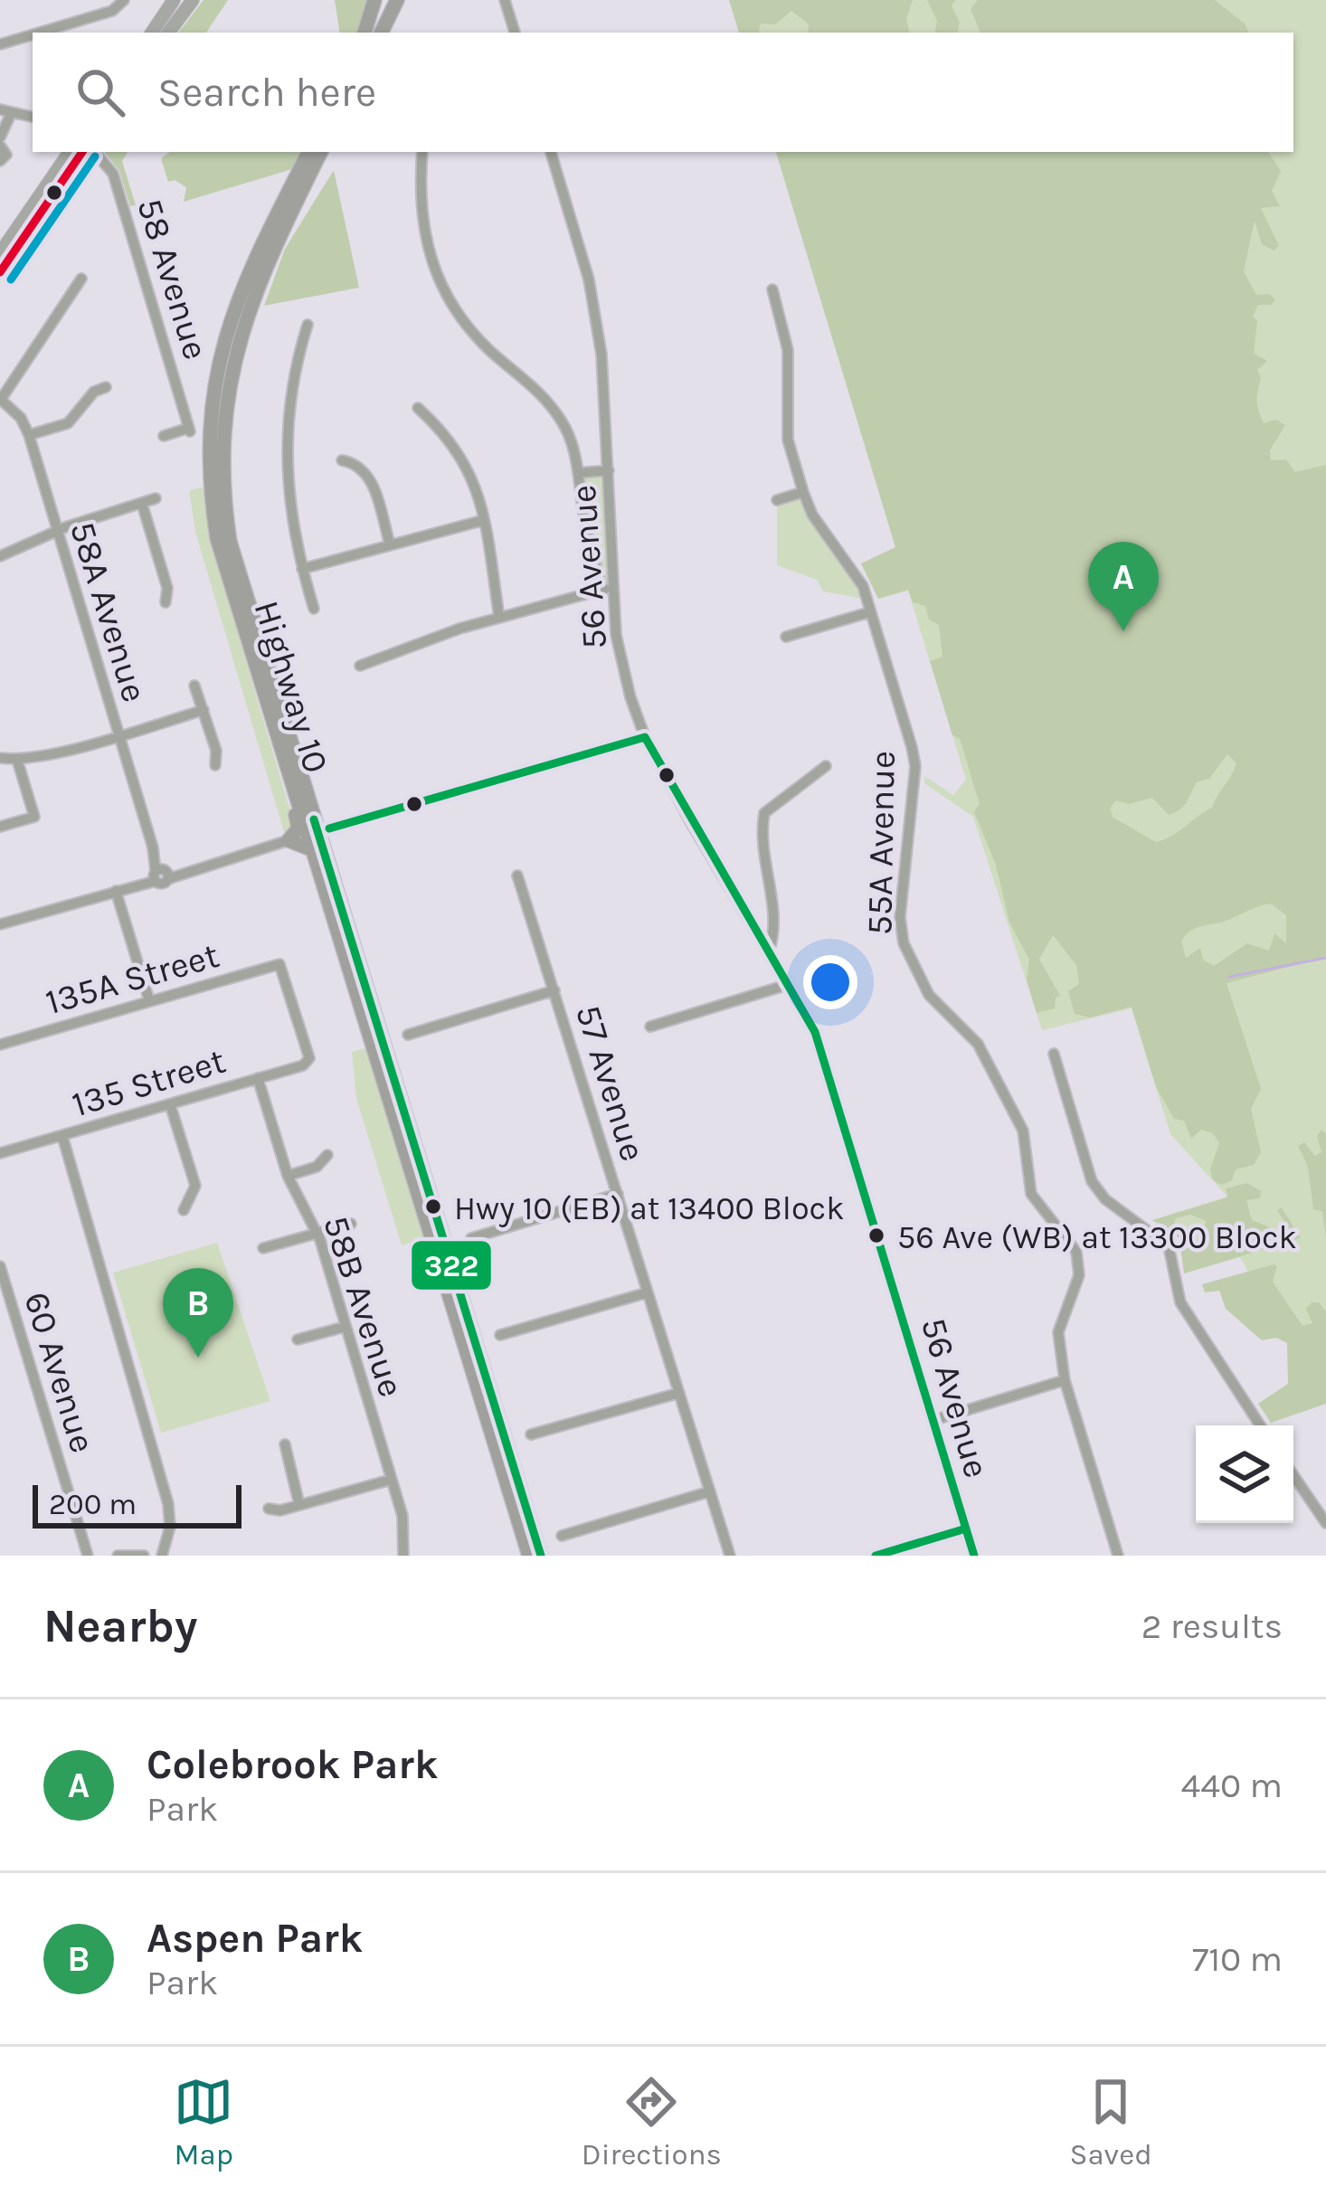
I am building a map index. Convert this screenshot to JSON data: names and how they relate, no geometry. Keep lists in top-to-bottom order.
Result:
{
  "streets": {
    "highway": ["Highway 10"],
    "street": [
      "58 Avenue",
      "56 Avenue",
      "58A Avenue",
      "55A Avenue",
      "135A Street",
      "135 Street",
      "57 Avenue",
      "58B Avenue",
      "60 Avenue"
    ]
  },
  "crossings": [
    ["135A Street", "135 Street"],
    ["135 Street", "58B Avenue"]
  ],
  "places": ["Hwy 10 (EB) at 13400 Block", "56 Ave (WB) at 13300 Block"],
  "lines": ["transit line 322"],
  "scale_bar": "200 m",
  "page": {
    "search": "Search here",
    "pins": ["A", "B"],
    "scale": "200 m",
    "heading": ["Nearby", "2 results"],
    "list": [
      {
        "mark": "A",
        "name": "Colebrook Park",
        "note": "Park",
        "value": "440 m"
      },
      {
        "mark": "B",
        "name": "Aspen Park",
        "note": "Park",
        "value": "710 m"
      }
    ],
    "nav": ["Map", "Directions", "Saved"]
  }
}
